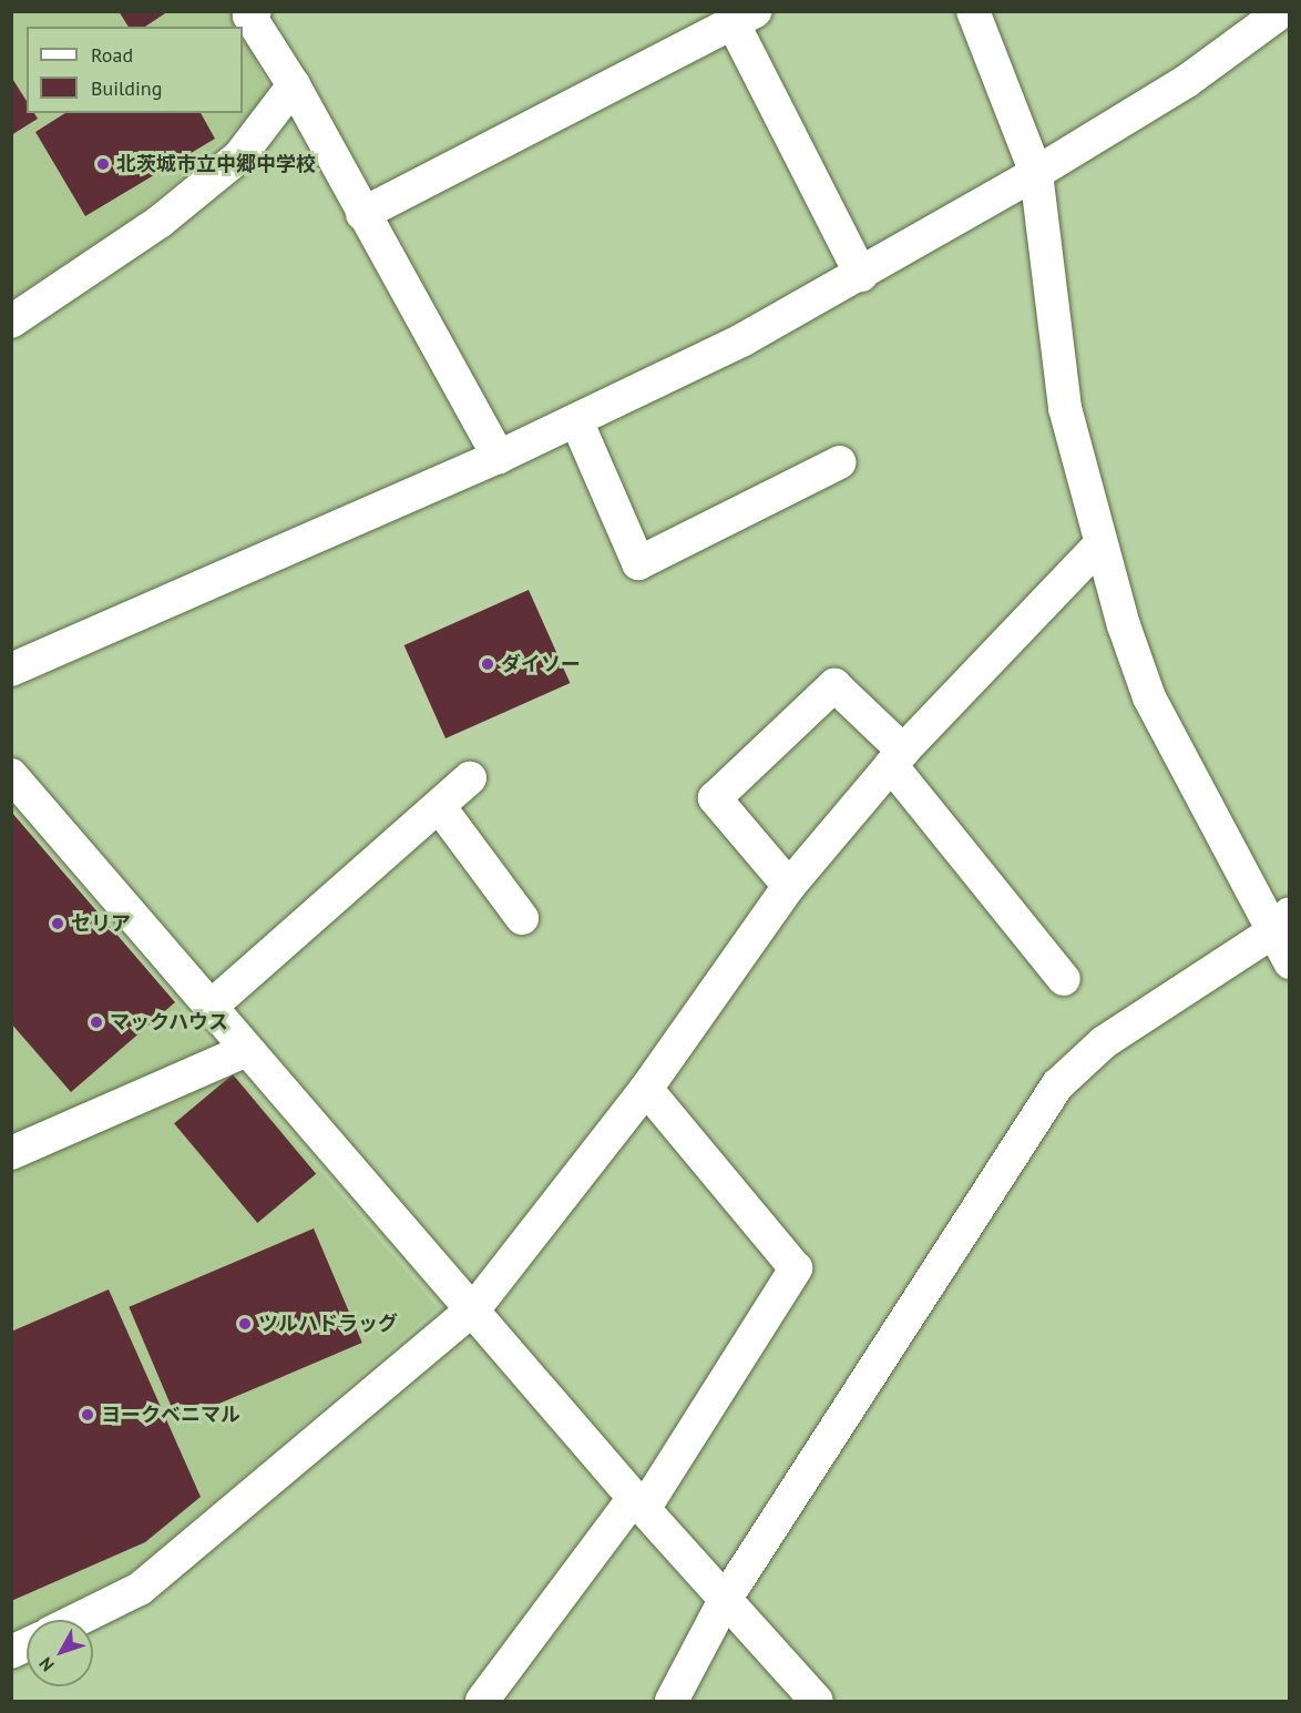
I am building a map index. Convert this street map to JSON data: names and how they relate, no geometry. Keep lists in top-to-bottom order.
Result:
{
  "places": [
    "北茨城市立中郷中学校",
    "ダイソー",
    "セリア",
    "マックハウス",
    "ツルハドラッグ",
    "ヨークベニマル"
  ],
  "legend": ["Road", "Building"],
  "north": "bottom left"
}
